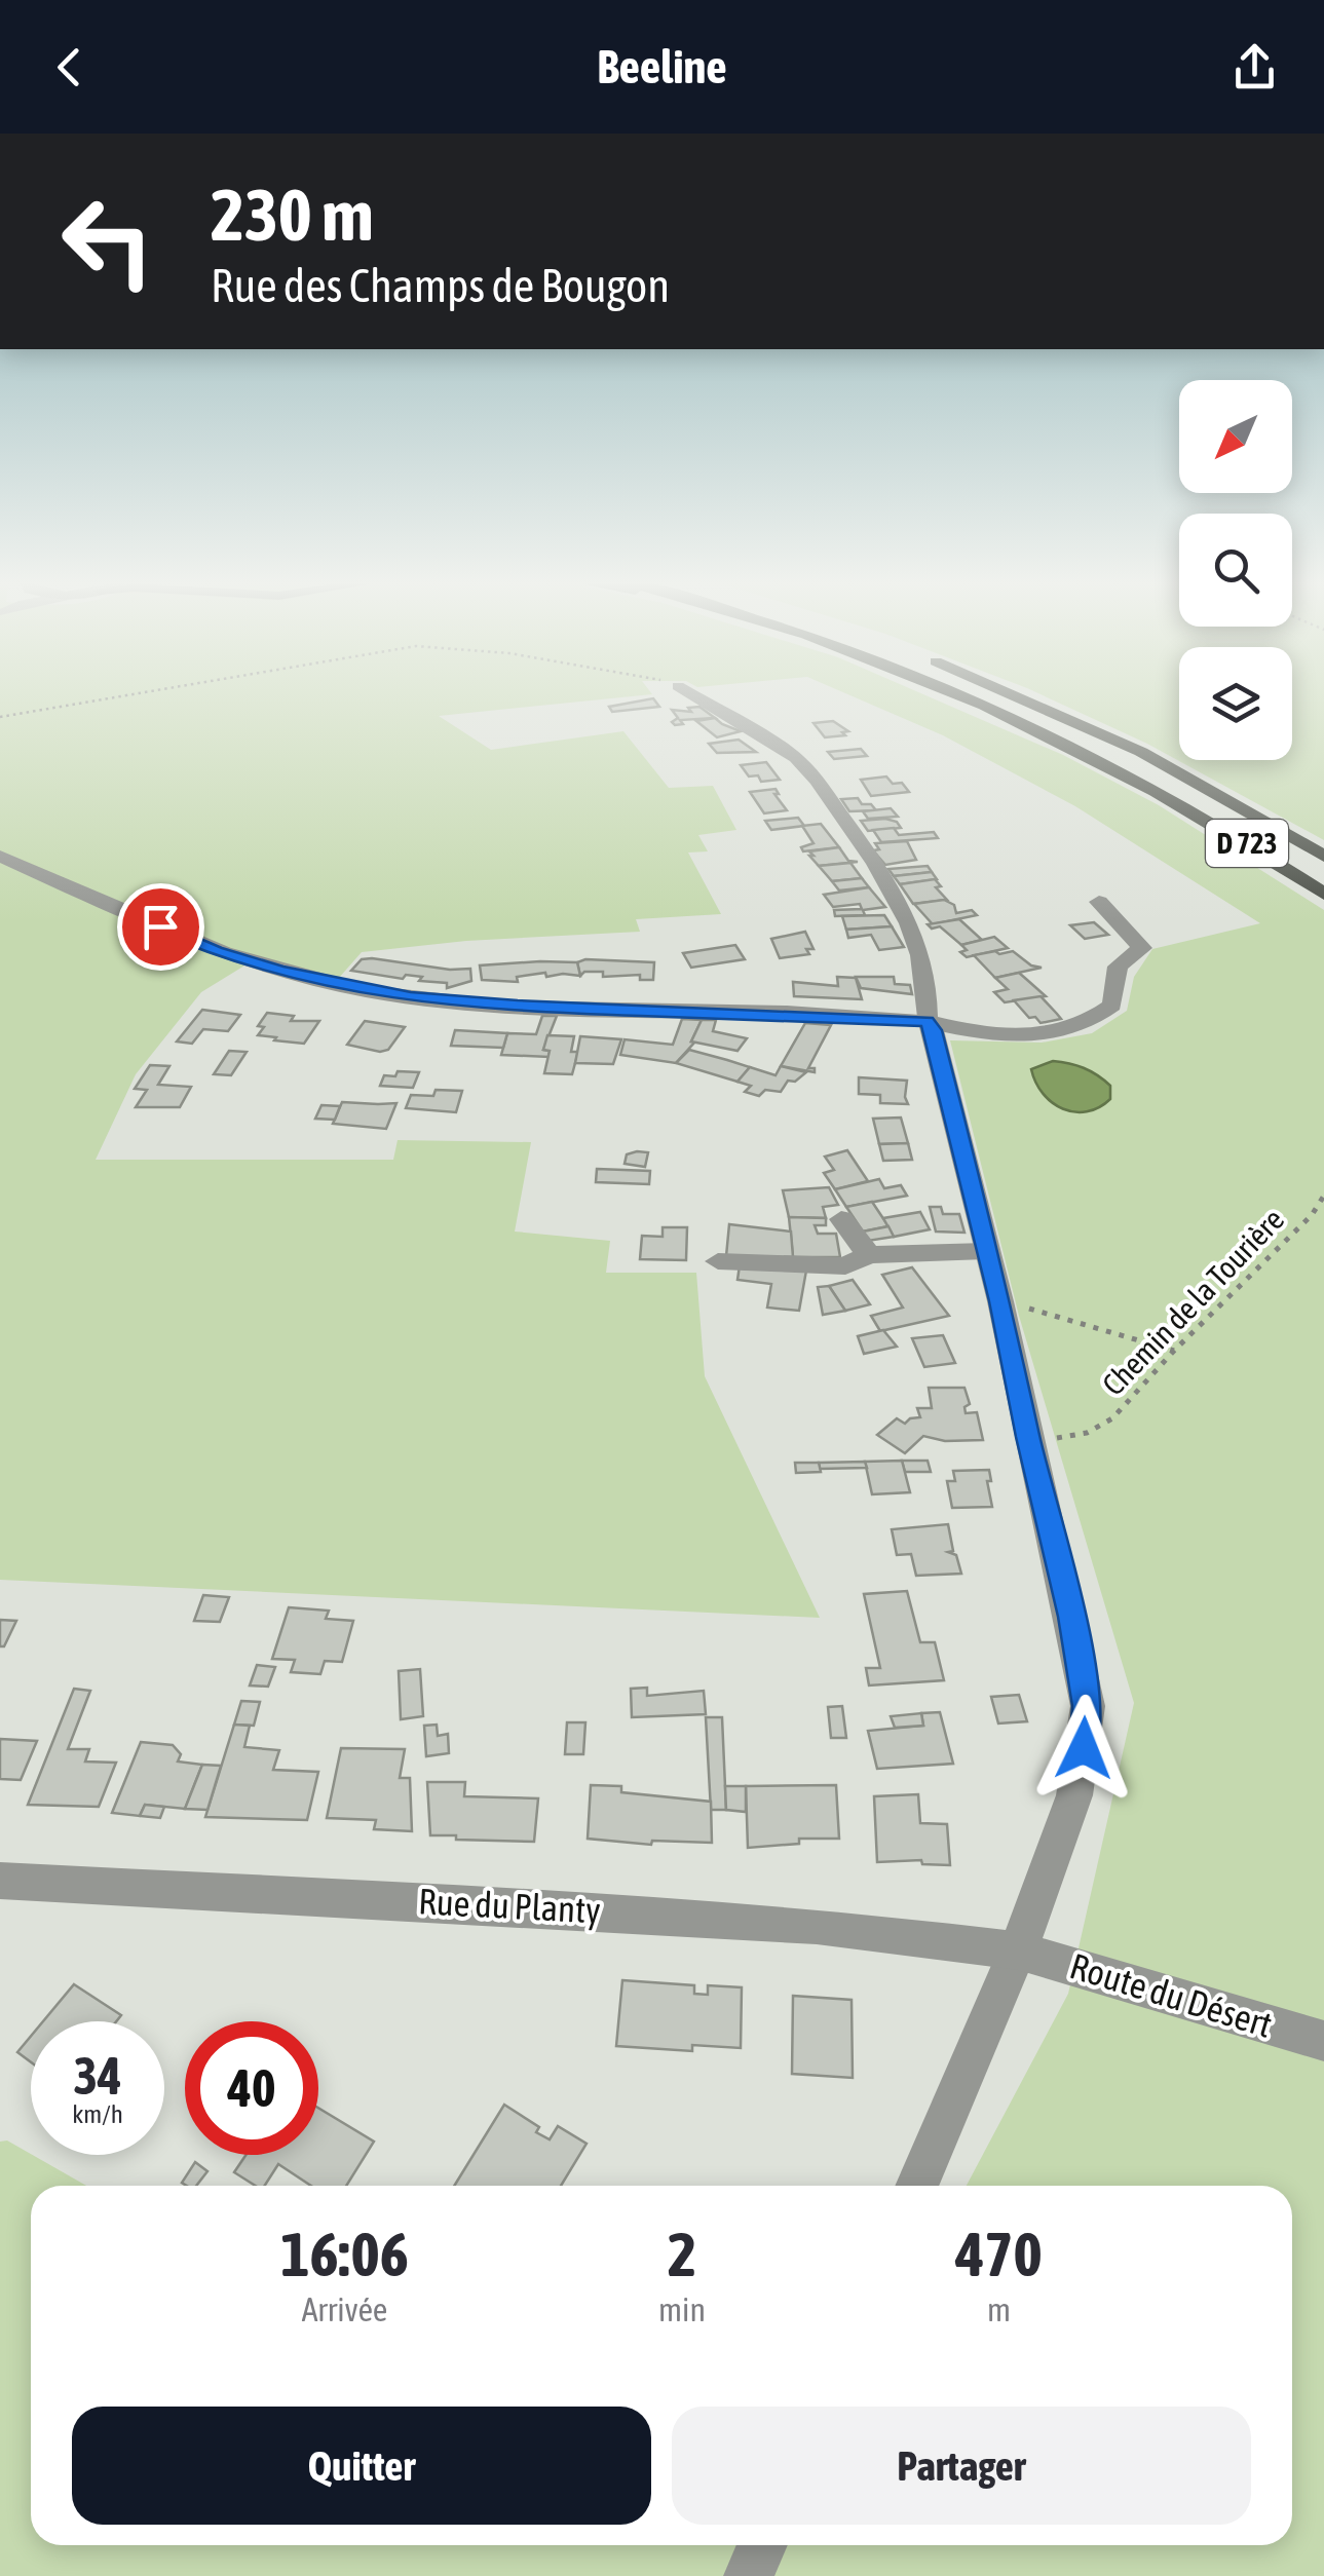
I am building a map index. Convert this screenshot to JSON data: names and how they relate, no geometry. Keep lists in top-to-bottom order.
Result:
{
  "streets": {
    "highway": ["D 723"],
    "street": ["Rue du Planty", "Route du Désert"],
    "path": ["Chemin de la Tourière"]
  },
  "crossings": [
    ["Rue du Planty", "Route du Désert"]
  ],
  "north": "bottom left",
  "page": {
    "header": "Beeline",
    "turn": ["230 m", "Rue des Champs de Bougon"],
    "speed": "34 km/h",
    "limit": "40",
    "eta": [
      "16:06",
      "Arrivée",
      "2",
      "min",
      "470",
      "m"
    ],
    "buttons": ["Quitter", "Partager"]
  }
}
